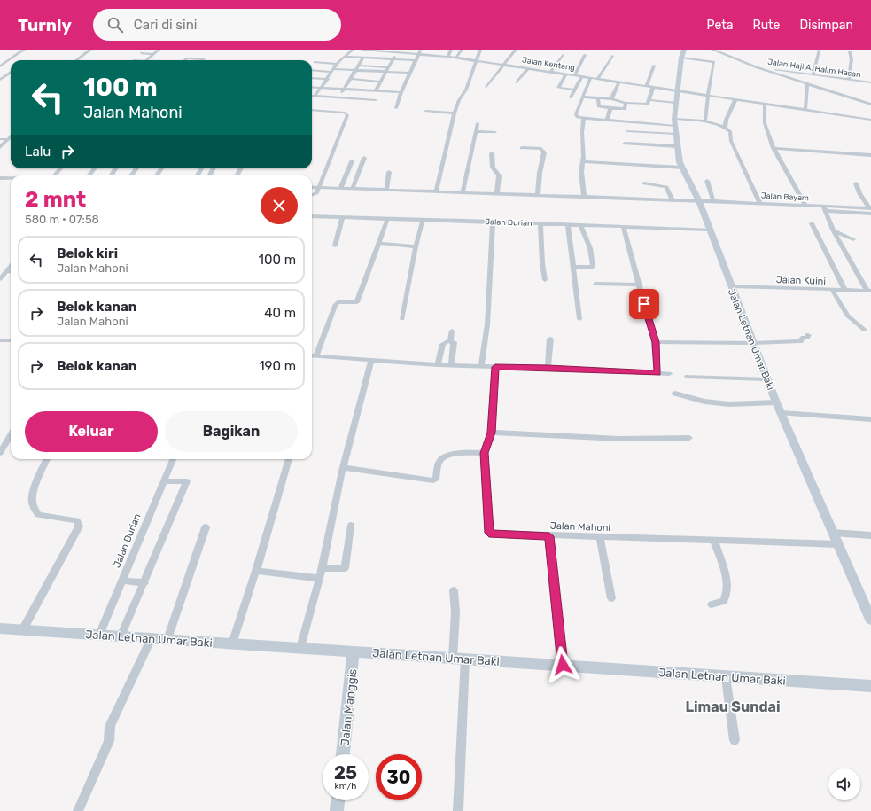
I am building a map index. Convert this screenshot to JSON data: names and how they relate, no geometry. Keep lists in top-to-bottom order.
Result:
{
  "streets": {
    "street": [
      "Jalan Kentang",
      "Jalan Haji A. Halim Hasan",
      "Jalan Bayam",
      "Jalan Durian",
      "Jalan Kuini",
      "Jalan Letnan Umar Baki",
      "Jalan Mahoni",
      "Jalan Manggis"
    ]
  },
  "crossings": [
    ["Jalan Kentang", "Jalan Letnan Umar Baki"],
    ["Jalan Bayam", "Jalan Letnan Umar Baki"],
    ["Jalan Durian", "Jalan Letnan Umar Baki"],
    ["Jalan Kuini", "Jalan Letnan Umar Baki"],
    ["Jalan Letnan Umar Baki", "Jalan Mahoni"],
    ["Jalan Letnan Umar Baki", "Jalan Manggis"]
  ],
  "districts": ["Limau Sundai"],
  "page": {
    "header": "Turnly",
    "search": "Cari di sini",
    "nav": ["Peta", "Rute", "Disimpan"],
    "turn": ["100 m", "Jalan Mahoni"],
    "then": "Lalu",
    "heading": ["2 mnt", "580 m · 07:58"],
    "list": [
      {
        "name": "Belok kiri",
        "note": "Jalan Mahoni",
        "value": "100 m"
      },
      {
        "name": "Belok kanan",
        "note": "Jalan Mahoni",
        "value": "40 m"
      },
      {
        "name": "Belok kanan",
        "value": "190 m"
      }
    ],
    "buttons": ["Keluar", "Bagikan"],
    "speed": "25 km/h",
    "limit": "30"
  }
}
